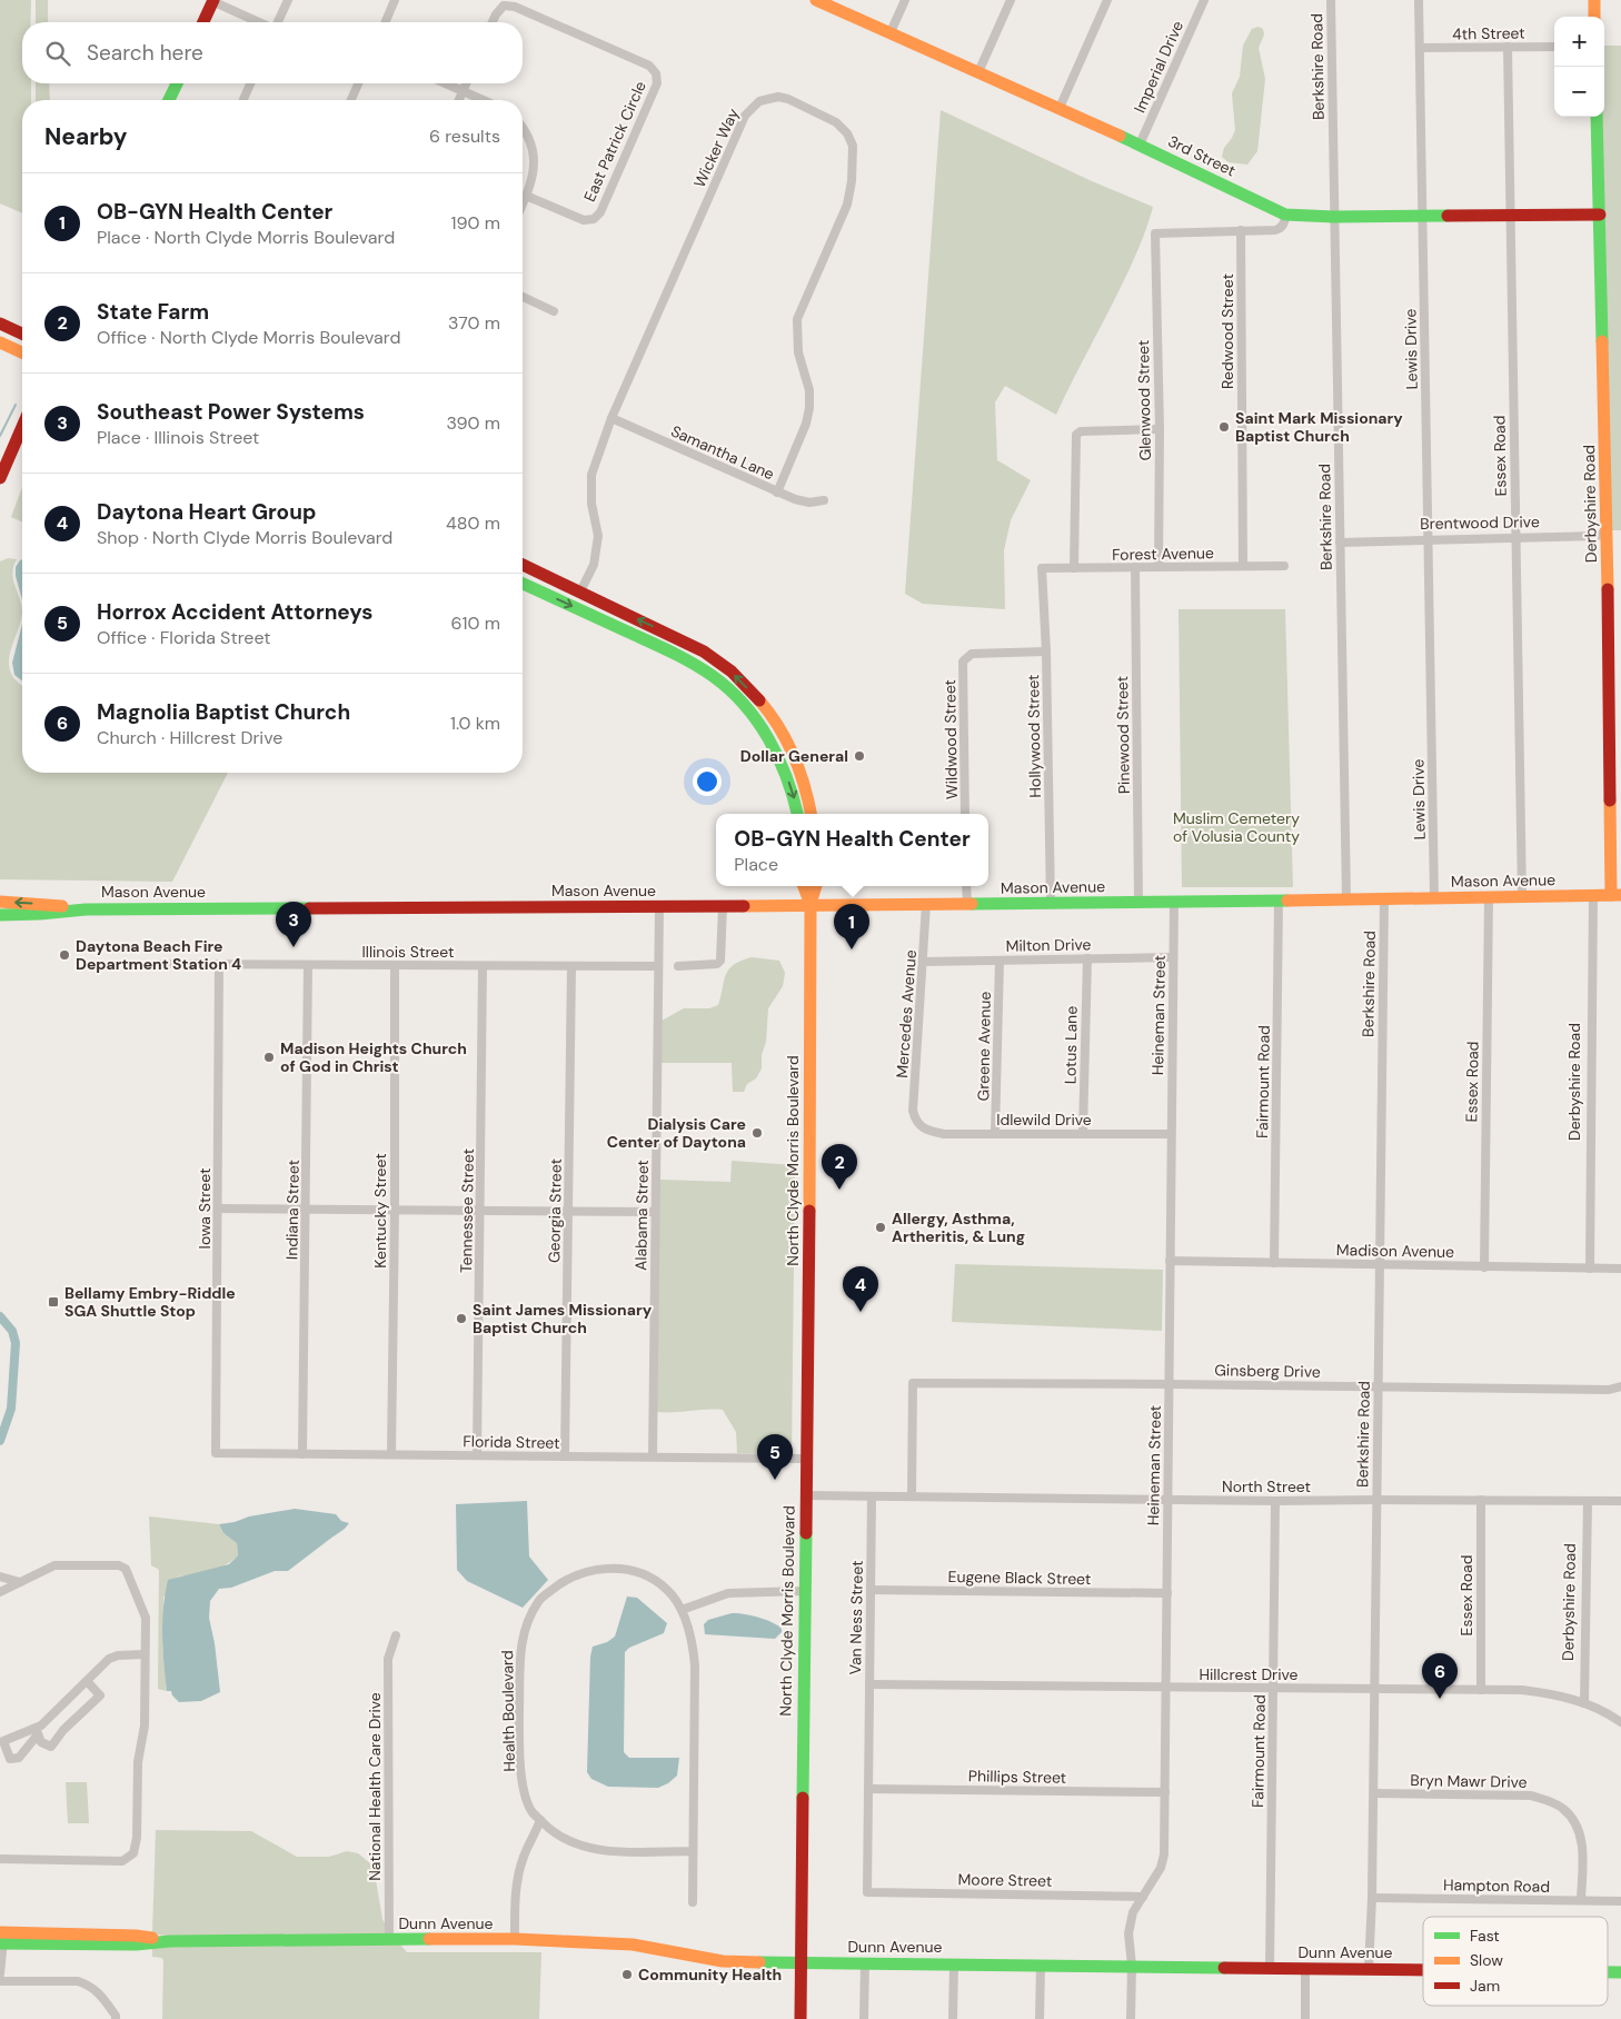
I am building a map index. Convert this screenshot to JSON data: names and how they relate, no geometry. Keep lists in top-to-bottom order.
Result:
{
  "streets": {
    "main road": [
      "3rd Street",
      "Derbyshire Road",
      "Brentwood Drive",
      "Mason Avenue",
      "North Clyde Morris Boulevard",
      "Dunn Avenue"
    ],
    "street": [
      "4th Street",
      "Imperial Drive",
      "Berkshire Road",
      "East Patrick Circle",
      "Wicker Way",
      "Redwood Street",
      "Lewis Drive",
      "Glenwood Street",
      "Samantha Lane",
      "Essex Road",
      "Forest Avenue",
      "Pinewood Street",
      "Hollywood Street",
      "Wildwood Street",
      "Milton Drive",
      "Illinois Street",
      "Mercedes Avenue",
      "Heineman Street",
      "Lotus Lane",
      "Greene Avenue",
      "Fairmount Road",
      "Idlewild Drive",
      "Iowa Street",
      "Indiana Street",
      "Kentucky Street",
      "Tennessee Street",
      "Georgia Street",
      "Alabama Street",
      "Madison Avenue",
      "Ginsberg Drive",
      "Florida Street",
      "North Street",
      "Eugene Black Street",
      "Van Ness Street",
      "Hillcrest Drive",
      "Health Boulevard",
      "Phillips Street",
      "Bryn Mawr Drive",
      "National Health Care Drive",
      "Moore Street",
      "Hampton Road"
    ]
  },
  "crossings": [
    ["4th Street", "Lewis Drive"],
    ["4th Street", "Essex Road"],
    ["Imperial Drive", "3rd Street"],
    ["Berkshire Road", "3rd Street"],
    ["Berkshire Road", "Brentwood Drive"],
    ["Berkshire Road", "Mason Avenue"],
    ["Berkshire Road", "Madison Avenue"],
    ["Berkshire Road", "Ginsberg Drive"],
    ["Berkshire Road", "North Street"],
    ["Berkshire Road", "Hillcrest Drive"],
    ["Berkshire Road", "Bryn Mawr Drive"],
    ["Berkshire Road", "Hampton Road"],
    ["Berkshire Road", "Dunn Avenue"],
    ["Wicker Way", "Samantha Lane"],
    ["3rd Street", "Lewis Drive"],
    ["3rd Street", "Essex Road"],
    ["3rd Street", "Derbyshire Road"],
    ["Redwood Street", "Glenwood Street"],
    ["Redwood Street", "Forest Avenue"],
    ["Lewis Drive", "Brentwood Drive"],
    ["Lewis Drive", "Mason Avenue"],
    ["Glenwood Street", "Forest Avenue"],
    ["Essex Road", "Brentwood Drive"],
    ["Essex Road", "Mason Avenue"],
    ["Essex Road", "Madison Avenue"],
    ["Essex Road", "North Street"],
    ["Essex Road", "Hillcrest Drive"],
    ["Derbyshire Road", "Brentwood Drive"],
    ["Derbyshire Road", "Mason Avenue"],
    ["Derbyshire Road", "Madison Avenue"],
    ["Derbyshire Road", "North Street"],
    ["Derbyshire Road", "Hillcrest Drive"],
    ["Forest Avenue", "Pinewood Street"],
    ["Forest Avenue", "Hollywood Street"],
    ["Pinewood Street", "Mason Avenue"],
    ["Hollywood Street", "Wildwood Street"],
    ["Hollywood Street", "Mason Avenue"],
    ["Mason Avenue", "Mercedes Avenue"],
    ["Mason Avenue", "Heineman Street"],
    ["Mason Avenue", "Fairmount Road"],
    ["Mason Avenue", "North Clyde Morris Boulevard"],
    ["Mason Avenue", "Alabama Street"],
    ["Milton Drive", "Mercedes Avenue"],
    ["Milton Drive", "Heineman Street"],
    ["Milton Drive", "Lotus Lane"],
    ["Milton Drive", "Greene Avenue"],
    ["Illinois Street", "Iowa Street"],
    ["Illinois Street", "Indiana Street"],
    ["Illinois Street", "Kentucky Street"],
    ["Illinois Street", "Tennessee Street"],
    ["Illinois Street", "Georgia Street"],
    ["Illinois Street", "Alabama Street"],
    ["Mercedes Avenue", "Idlewild Drive"],
    ["Heineman Street", "Idlewild Drive"],
    ["Heineman Street", "Madison Avenue"],
    ["Heineman Street", "Ginsberg Drive"],
    ["Heineman Street", "North Street"],
    ["Heineman Street", "Eugene Black Street"],
    ["Heineman Street", "Hillcrest Drive"],
    ["Heineman Street", "Phillips Street"],
    ["Heineman Street", "Moore Street"],
    ["Heineman Street", "Dunn Avenue"],
    ["Lotus Lane", "Idlewild Drive"],
    ["Greene Avenue", "Idlewild Drive"],
    ["Fairmount Road", "Madison Avenue"],
    ["Fairmount Road", "North Street"],
    ["Fairmount Road", "Hillcrest Drive"],
    ["Fairmount Road", "Dunn Avenue"],
    ["North Clyde Morris Boulevard", "Florida Street"],
    ["North Clyde Morris Boulevard", "Dunn Avenue"],
    ["Iowa Street", "Florida Street"],
    ["Indiana Street", "Florida Street"],
    ["Kentucky Street", "Florida Street"],
    ["Tennessee Street", "Florida Street"],
    ["Georgia Street", "Florida Street"],
    ["Alabama Street", "Florida Street"],
    ["Ginsberg Drive", "North Street"],
    ["Eugene Black Street", "Van Ness Street"],
    ["Van Ness Street", "Hillcrest Drive"],
    ["Van Ness Street", "Phillips Street"],
    ["Van Ness Street", "Moore Street"],
    ["Bryn Mawr Drive", "Hampton Road"],
    ["National Health Care Drive", "Dunn Avenue"]
  ],
  "parks": ["Muslim Cemetery of Volusia County"],
  "places": {
    "other": [
      "Saint Mark Missionary Baptist Church",
      "Dollar General",
      "Daytona Beach Fire Department Station 4",
      "Madison Heights Church of God in Christ",
      "Dialysis Care Center of Daytona",
      "Allergy, Asthma, Artheritis, & Lung",
      "Saint James Missionary Baptist Church",
      "Community Health"
    ],
    "transit": ["Bellamy Embry-Riddle SGA Shuttle Stop"]
  },
  "legend": ["Fast", "Slow", "Jam"],
  "page": {
    "map_buttons": ["+", "−"],
    "search": "Search here",
    "heading": ["Nearby", "6 results"],
    "list": [
      {
        "mark": "1",
        "name": "OB-GYN Health Center",
        "note": "Place · North Clyde Morris Boulevard",
        "value": "190 m"
      },
      {
        "mark": "2",
        "name": "State Farm",
        "note": "Office · North Clyde Morris Boulevard",
        "value": "370 m"
      },
      {
        "mark": "3",
        "name": "Southeast Power Systems",
        "note": "Place · Illinois Street",
        "value": "390 m"
      },
      {
        "mark": "4",
        "name": "Daytona Heart Group",
        "note": "Shop · North Clyde Morris Boulevard",
        "value": "480 m"
      },
      {
        "mark": "5",
        "name": "Horrox Accident Attorneys",
        "note": "Office · Florida Street",
        "value": "610 m"
      },
      {
        "mark": "6",
        "name": "Magnolia Baptist Church",
        "note": "Church · Hillcrest Drive",
        "value": "1.0 km"
      }
    ],
    "popup": ["OB-GYN Health Center", "Place"],
    "pins": [
      "3",
      "1",
      "2",
      "4",
      "5",
      "6"
    ]
  }
}
